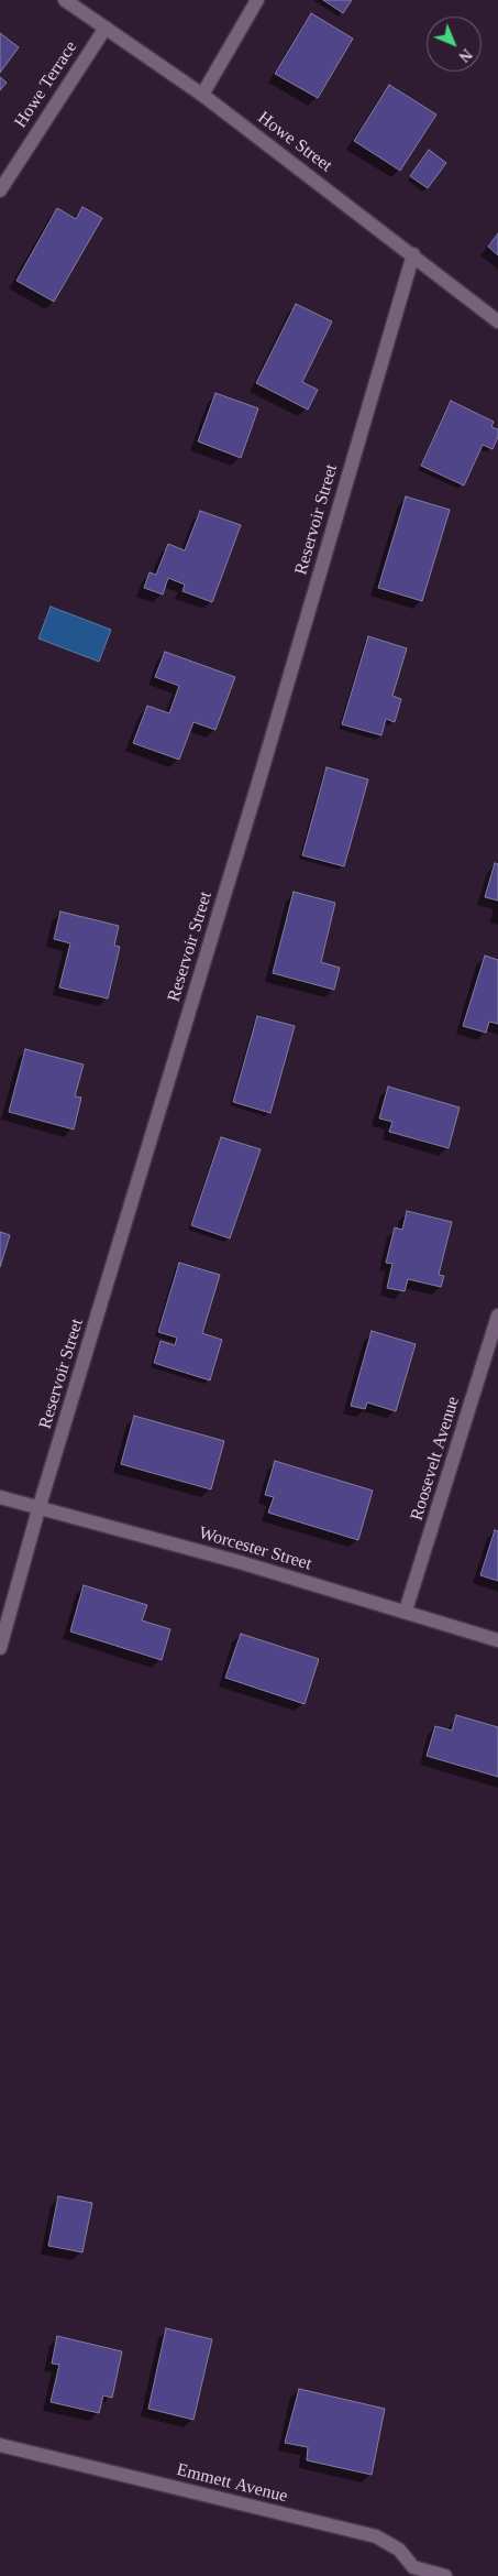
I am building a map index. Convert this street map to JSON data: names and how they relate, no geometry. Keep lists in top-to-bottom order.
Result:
{
  "streets": {
    "street": [
      "Howe Terrace",
      "Howe Street",
      "Reservoir Street",
      "Roosevelt Avenue",
      "Worcester Street",
      "Emmett Avenue"
    ]
  },
  "crossings": [
    ["Howe Terrace", "Howe Street"],
    ["Howe Street", "Reservoir Street"],
    ["Reservoir Street", "Worcester Street"],
    ["Roosevelt Avenue", "Worcester Street"]
  ],
  "north": "bottom right"
}
